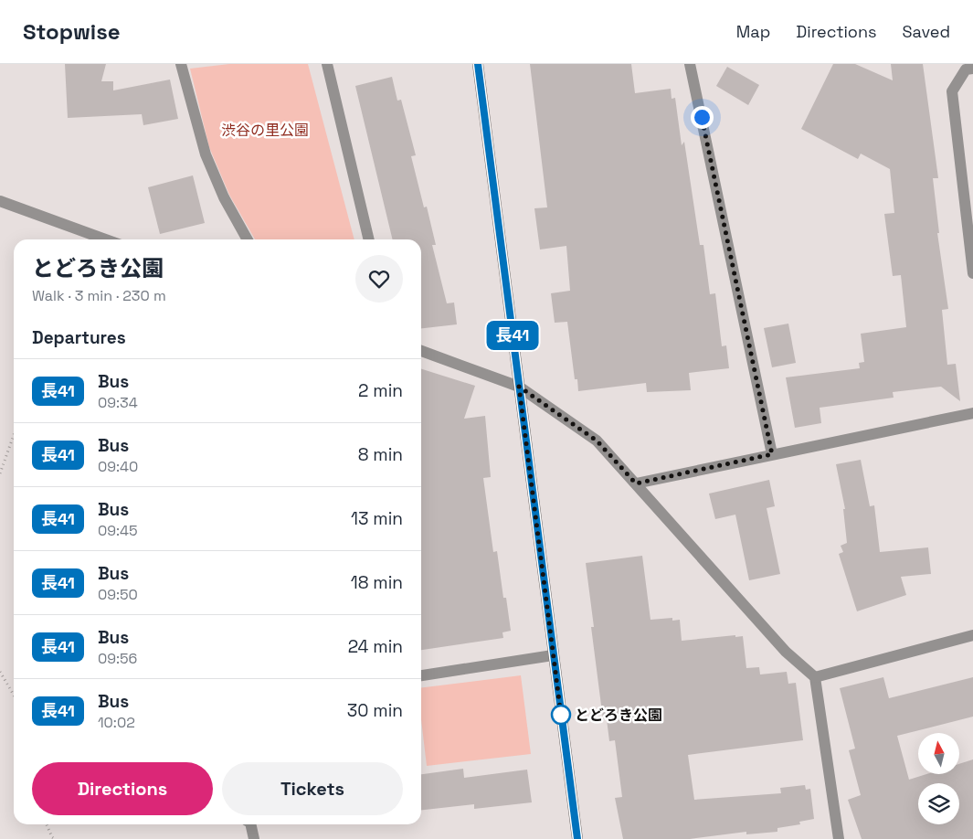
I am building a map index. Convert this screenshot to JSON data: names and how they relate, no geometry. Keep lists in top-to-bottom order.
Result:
{
  "parks": ["渋谷の里公園"],
  "places": ["とどろき公園"],
  "lines": ["bus line 長41"],
  "north": "top",
  "page": {
    "header": "Stopwise",
    "nav": ["Map", "Directions", "Saved"],
    "on_map": "長41",
    "heading": [
      ["とどろき公園", "Walk · 3 min · 230 m"],
      "Departures"
    ],
    "list": [
      {
        "mark": "長41",
        "name": "Bus",
        "note": "09:34",
        "value": "2 min"
      },
      {
        "mark": "長41",
        "name": "Bus",
        "note": "09:40",
        "value": "8 min"
      },
      {
        "mark": "長41",
        "name": "Bus",
        "note": "09:45",
        "value": "13 min"
      },
      {
        "mark": "長41",
        "name": "Bus",
        "note": "09:50",
        "value": "18 min"
      },
      {
        "mark": "長41",
        "name": "Bus",
        "note": "09:56",
        "value": "24 min"
      },
      {
        "mark": "長41",
        "name": "Bus",
        "note": "10:02",
        "value": "30 min"
      }
    ],
    "buttons": ["Directions", "Tickets"]
  }
}
